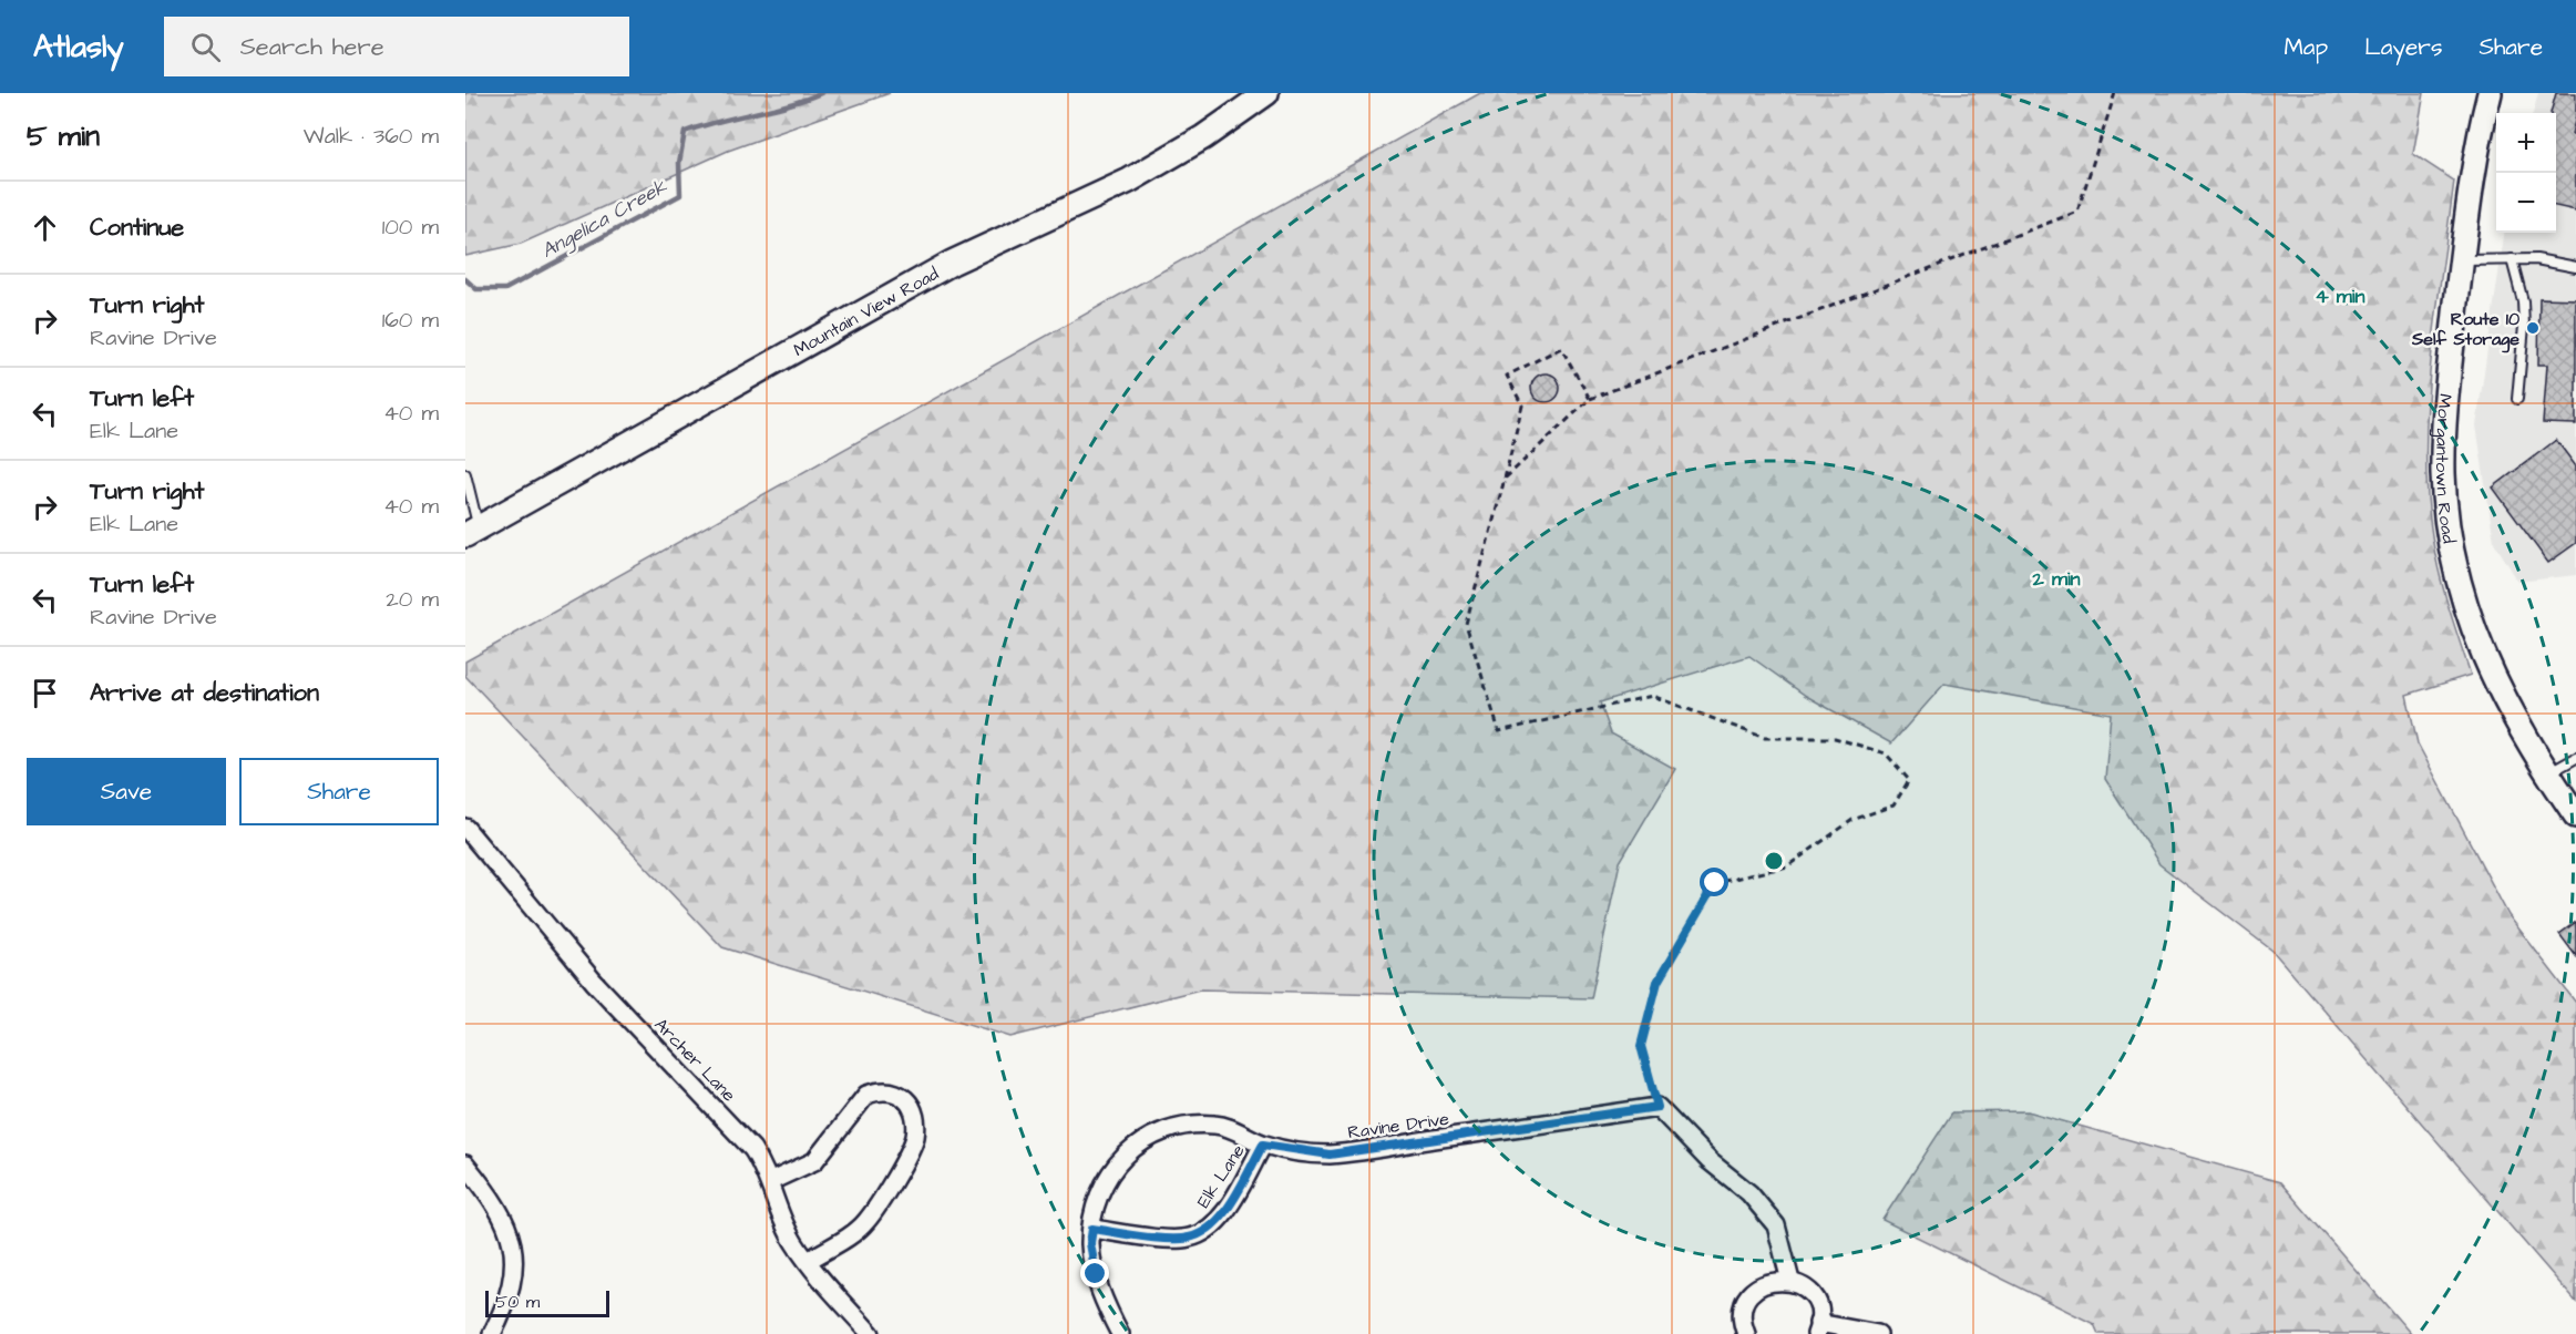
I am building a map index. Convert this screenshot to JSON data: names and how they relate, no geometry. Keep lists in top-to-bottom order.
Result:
{
  "streets": {
    "street": [
      "Mountain View Road",
      "Morgantown Road",
      "Archer Lane",
      "Ravine Drive",
      "Elk Lane"
    ]
  },
  "crossings": [
    ["Ravine Drive", "Elk Lane"]
  ],
  "water": ["Angelica Creek"],
  "places": ["Route 10 Self Storage"],
  "scale_bar": "50 m",
  "page": {
    "header": "Atlasly",
    "search": "Search here",
    "nav": ["Map", "Layers", "Share"],
    "heading": ["5 min", "Walk · 360 m"],
    "map_buttons": ["+", "−"],
    "list": [
      ["Continue", "100 m"],
      ["Turn right", "Ravine Drive", "160 m"],
      ["Turn left", "Elk Lane", "40 m"],
      ["Turn right", "Elk Lane", "40 m"],
      ["Turn left", "Ravine Drive", "20 m"],
      "Arrive at destination"
    ],
    "buttons": ["Save", "Share"],
    "scale": "50 m"
  },
  "rings": ["4 min", "2 min"]
}
